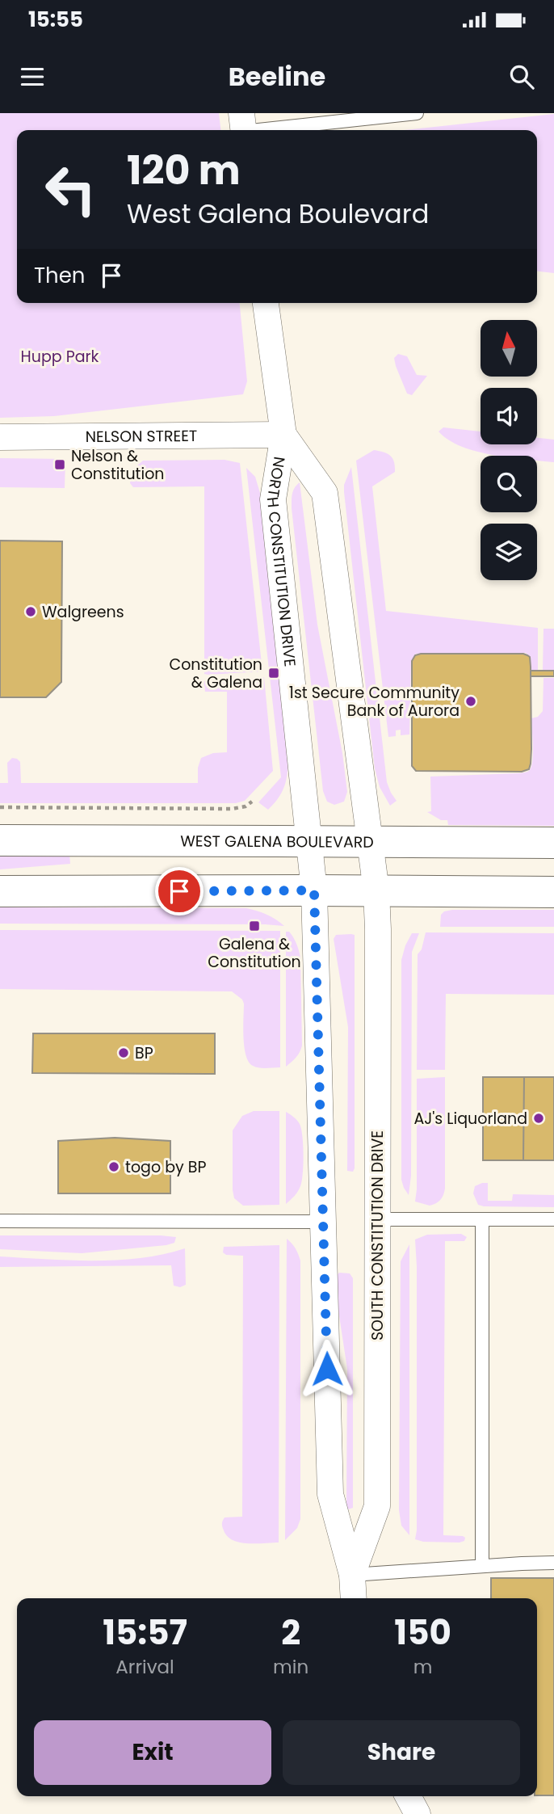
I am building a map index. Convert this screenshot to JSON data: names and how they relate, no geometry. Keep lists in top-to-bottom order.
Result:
{
  "streets": {
    "main road": ["WEST GALENA BOULEVARD"],
    "street": ["NELSON STREET", "NORTH CONSTITUTION DRIVE", "SOUTH CONSTITUTION DRIVE"]
  },
  "crossings": [
    ["NELSON STREET", "NORTH CONSTITUTION DRIVE"],
    ["NORTH CONSTITUTION DRIVE", "WEST GALENA BOULEVARD"],
    ["NORTH CONSTITUTION DRIVE", "SOUTH CONSTITUTION DRIVE"]
  ],
  "parks": ["Hupp Park"],
  "places": {
    "transit": ["Nelson & Constitution", "Constitution & Galena", "Galena & Constitution"],
    "other": [
      "Walgreens",
      "1st Secure Community Bank of Aurora",
      "BP",
      "AJ's Liquorland",
      "togo by BP"
    ]
  },
  "north": "top",
  "page": {
    "status": "15:55",
    "header": "Beeline",
    "turn": ["120 m", "West Galena Boulevard"],
    "then": "Then",
    "eta": [
      "15:57",
      "Arrival",
      "2",
      "min",
      "150",
      "m"
    ],
    "buttons": ["Exit", "Share"]
  }
}
